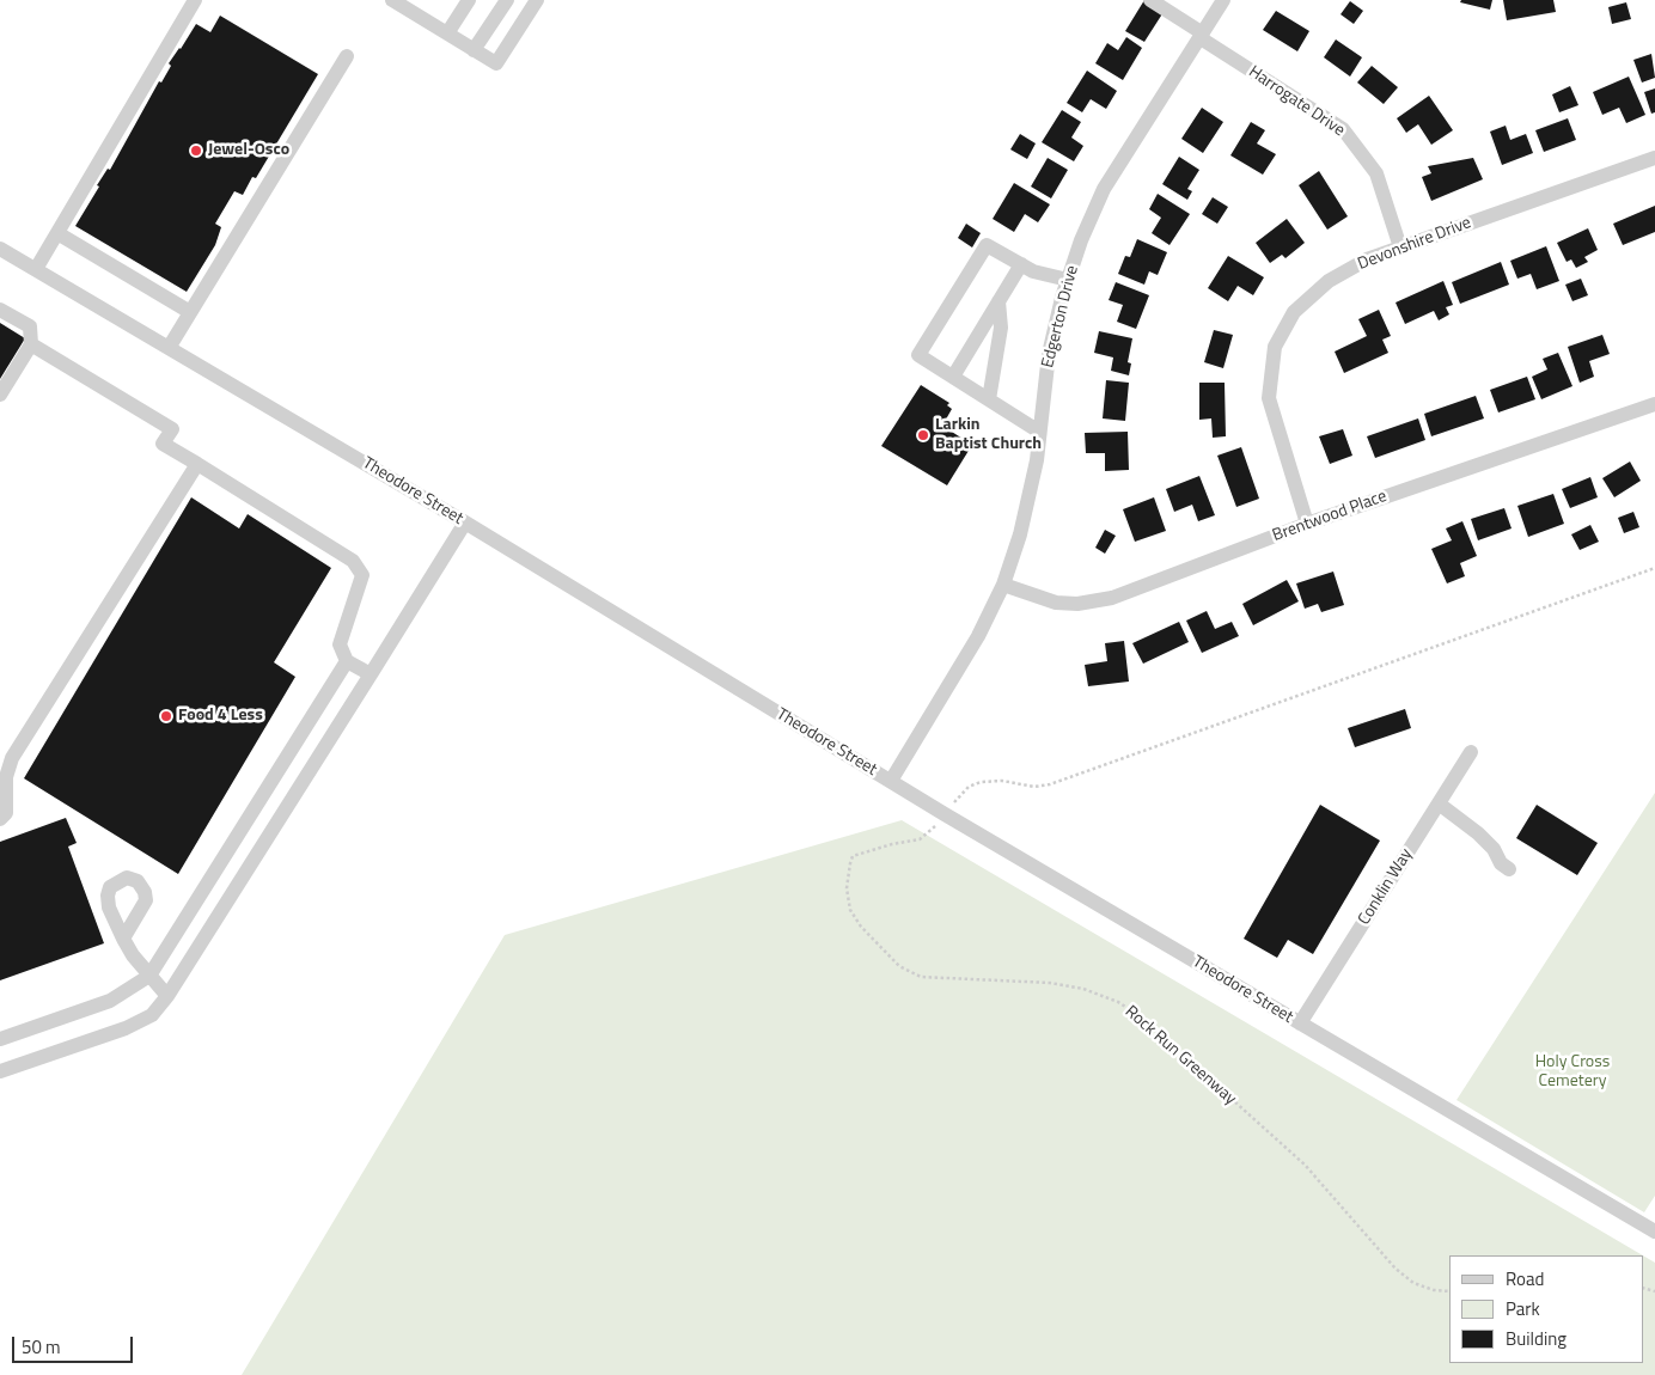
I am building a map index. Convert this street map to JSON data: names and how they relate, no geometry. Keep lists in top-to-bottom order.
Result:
{
  "streets": {
    "street": [
      "Harrogate Drive",
      "Devonshire Drive",
      "Edgerton Drive",
      "Theodore Street",
      "Brentwood Place",
      "Conklin Way"
    ],
    "path": ["Rock Run Greenway"]
  },
  "crossings": [
    ["Harrogate Drive", "Devonshire Drive"],
    ["Harrogate Drive", "Edgerton Drive"],
    ["Devonshire Drive", "Brentwood Place"],
    ["Edgerton Drive", "Theodore Street"],
    ["Edgerton Drive", "Brentwood Place"],
    ["Theodore Street", "Conklin Way"],
    ["Theodore Street", "Rock Run Greenway"]
  ],
  "parks": ["Holy Cross Cemetery"],
  "places": ["Jewel-Osco", "Larkin Baptist Church", "Food 4 Less"],
  "legend": ["Road", "Park", "Building"],
  "scale_bar": "50 m"
}
